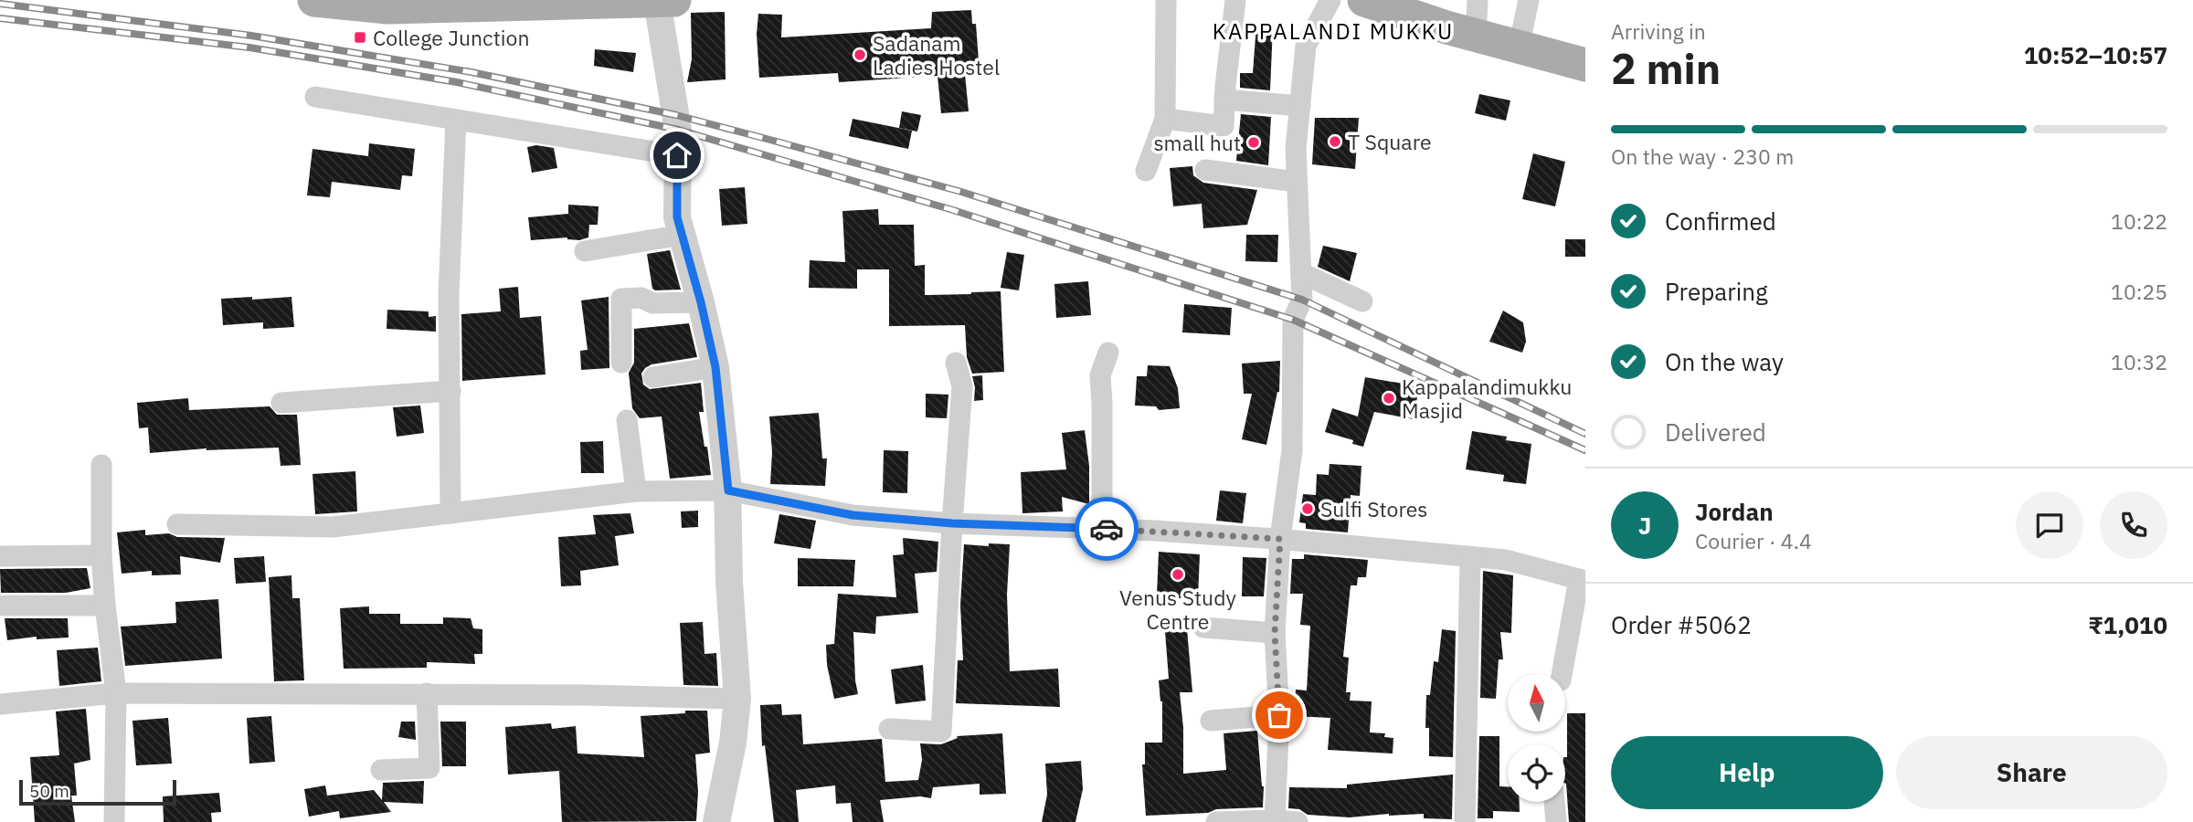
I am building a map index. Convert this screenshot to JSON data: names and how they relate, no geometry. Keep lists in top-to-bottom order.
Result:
{
  "districts": ["KAPPALANDI MUKKU"],
  "places": {
    "transit": ["College Junction"],
    "other": [
      "Sadanam Ladies Hostel",
      "T Square",
      "small hut",
      "Kappalandimukku Masjid",
      "Sulfi Stores",
      "Venus Study Centre"
    ]
  },
  "scale_bar": "50 m",
  "north": "top",
  "page": {
    "heading": ["2 min", "Arriving in", "10:52–10:57"],
    "panel": [
      "Jordan",
      "Courier · 4.4",
      "Order #5062",
      "₹1,010"
    ],
    "bar": "On the way · 230 m",
    "list": [
      ["Confirmed", "10:22"],
      ["Preparing", "10:25"],
      ["On the way", "10:32"],
      "Delivered"
    ],
    "round": "J",
    "buttons": ["Help", "Share"],
    "scale": "50 m"
  }
}
